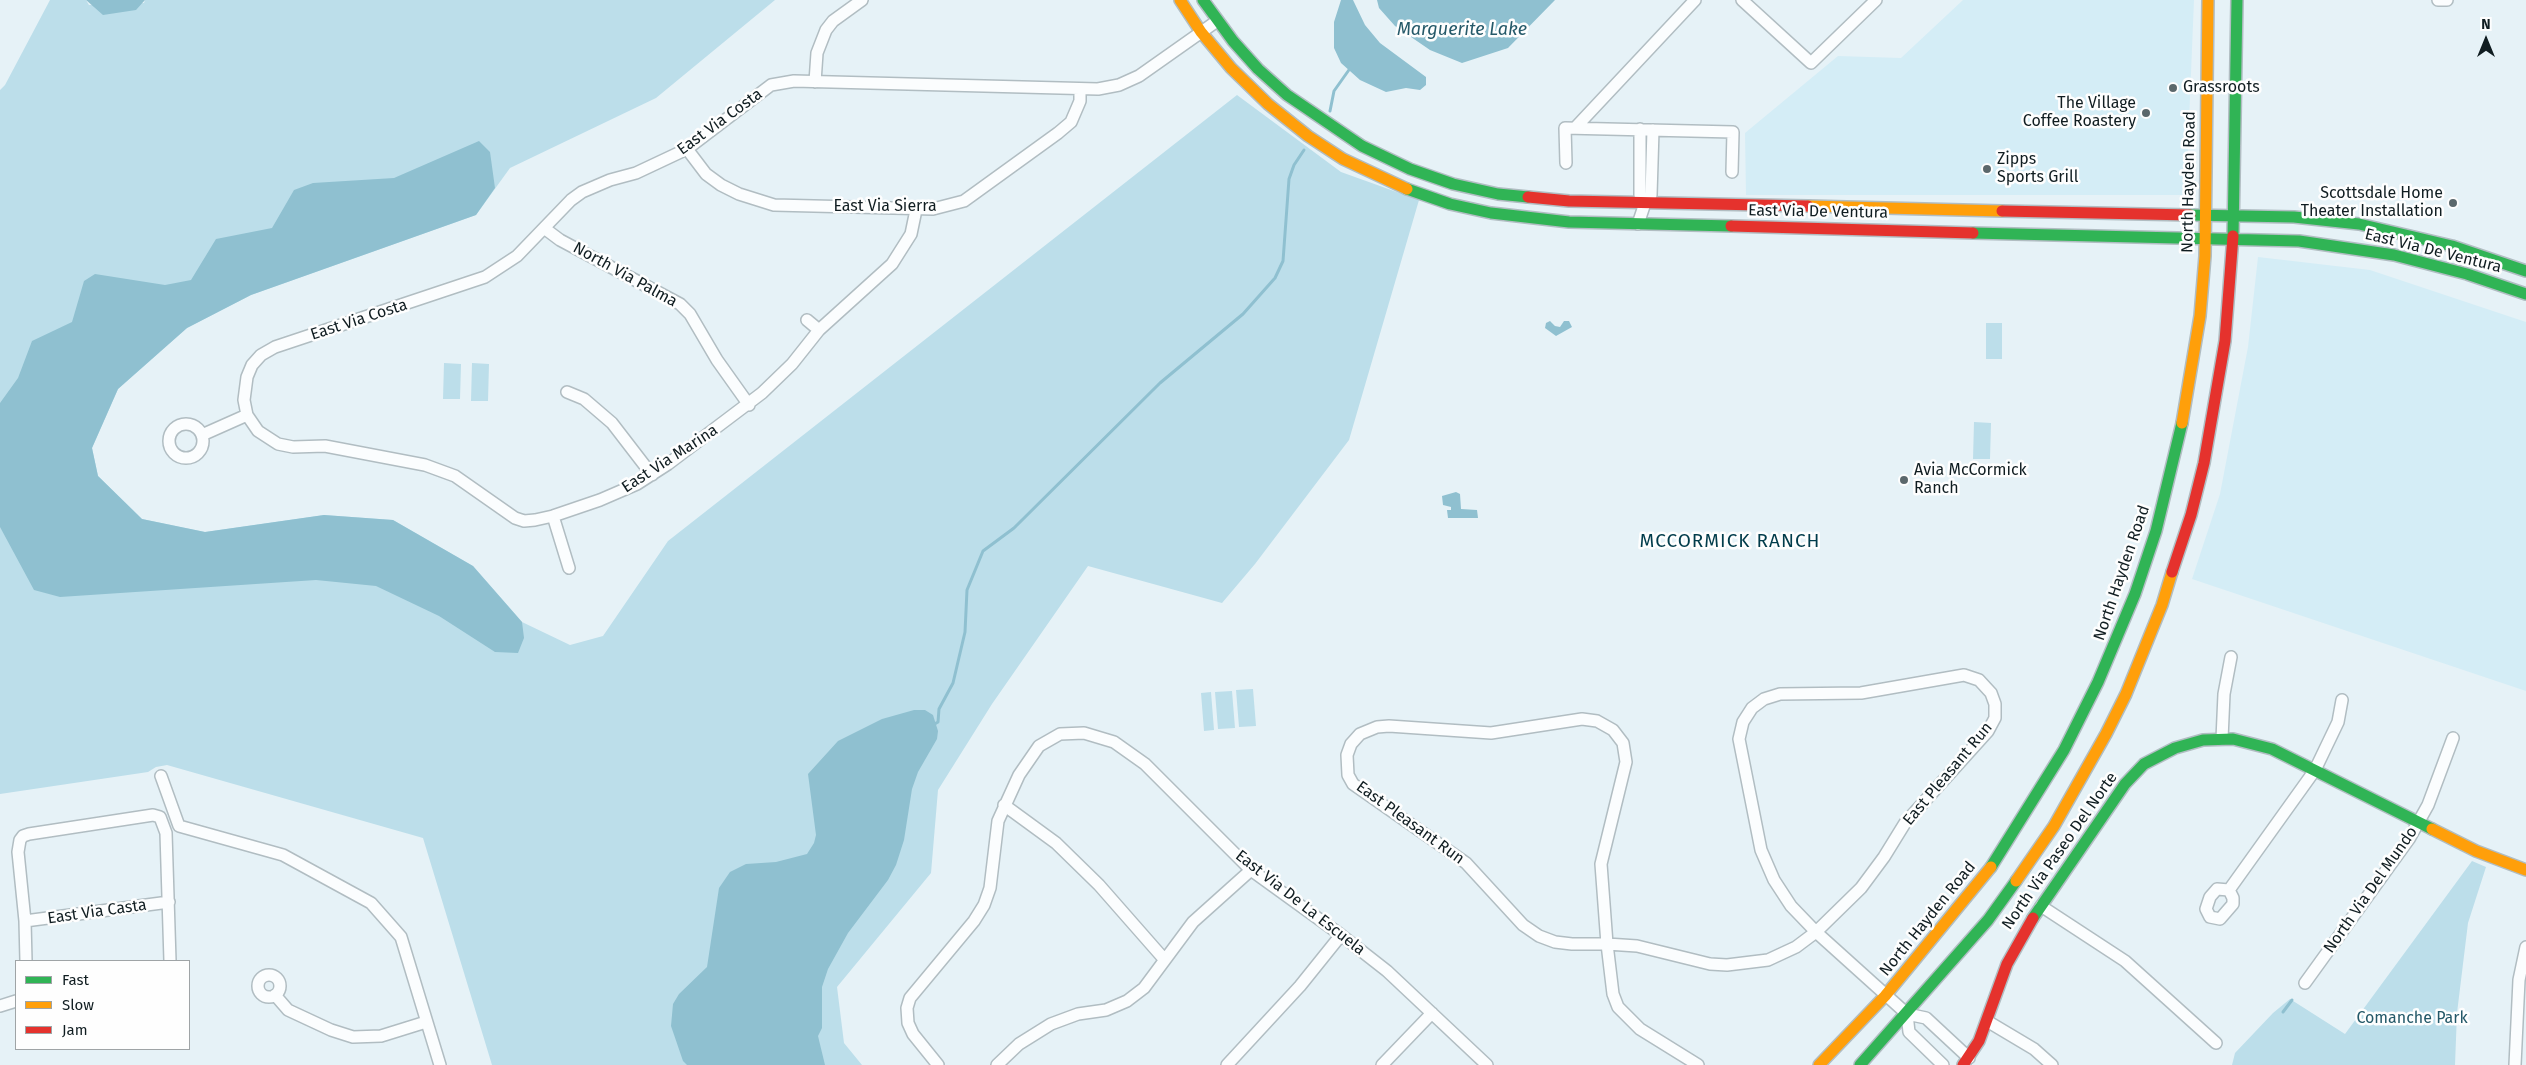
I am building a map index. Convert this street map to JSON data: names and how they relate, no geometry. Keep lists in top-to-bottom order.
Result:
{
  "streets": {
    "main road": ["North Hayden Road", "East Via De Ventura", "North Via Paseo Del Norte"],
    "street": [
      "East Via Costa",
      "East Via Sierra",
      "North Via Palma",
      "East Via Marina",
      "East Pleasant Run",
      "North Via Del Mundo",
      "East Via De La Escuela",
      "East Via Casta"
    ]
  },
  "crossings": [
    ["East Via Costa", "East Via Sierra"],
    ["East Via Costa", "East Via De Ventura"],
    ["East Via Costa", "North Via Palma"],
    ["East Via Costa", "East Via Marina"],
    ["North Hayden Road", "East Via De Ventura"],
    ["North Hayden Road", "East Pleasant Run"],
    ["East Via Sierra", "East Via Marina"],
    ["North Via Palma", "East Via Marina"],
    ["East Pleasant Run", "North Via Paseo Del Norte"],
    ["North Via Paseo Del Norte", "North Via Del Mundo"]
  ],
  "districts": ["MCCORMICK RANCH"],
  "water": ["Marguerite Lake"],
  "parks": ["Comanche Park"],
  "places": [
    "Grassroots",
    "The Village Coffee Roastery",
    "Zipps Sports Grill",
    "Scottsdale Home Theater Installation",
    "Avia McCormick Ranch"
  ],
  "legend": ["Fast", "Slow", "Jam"],
  "north": "top"
}
